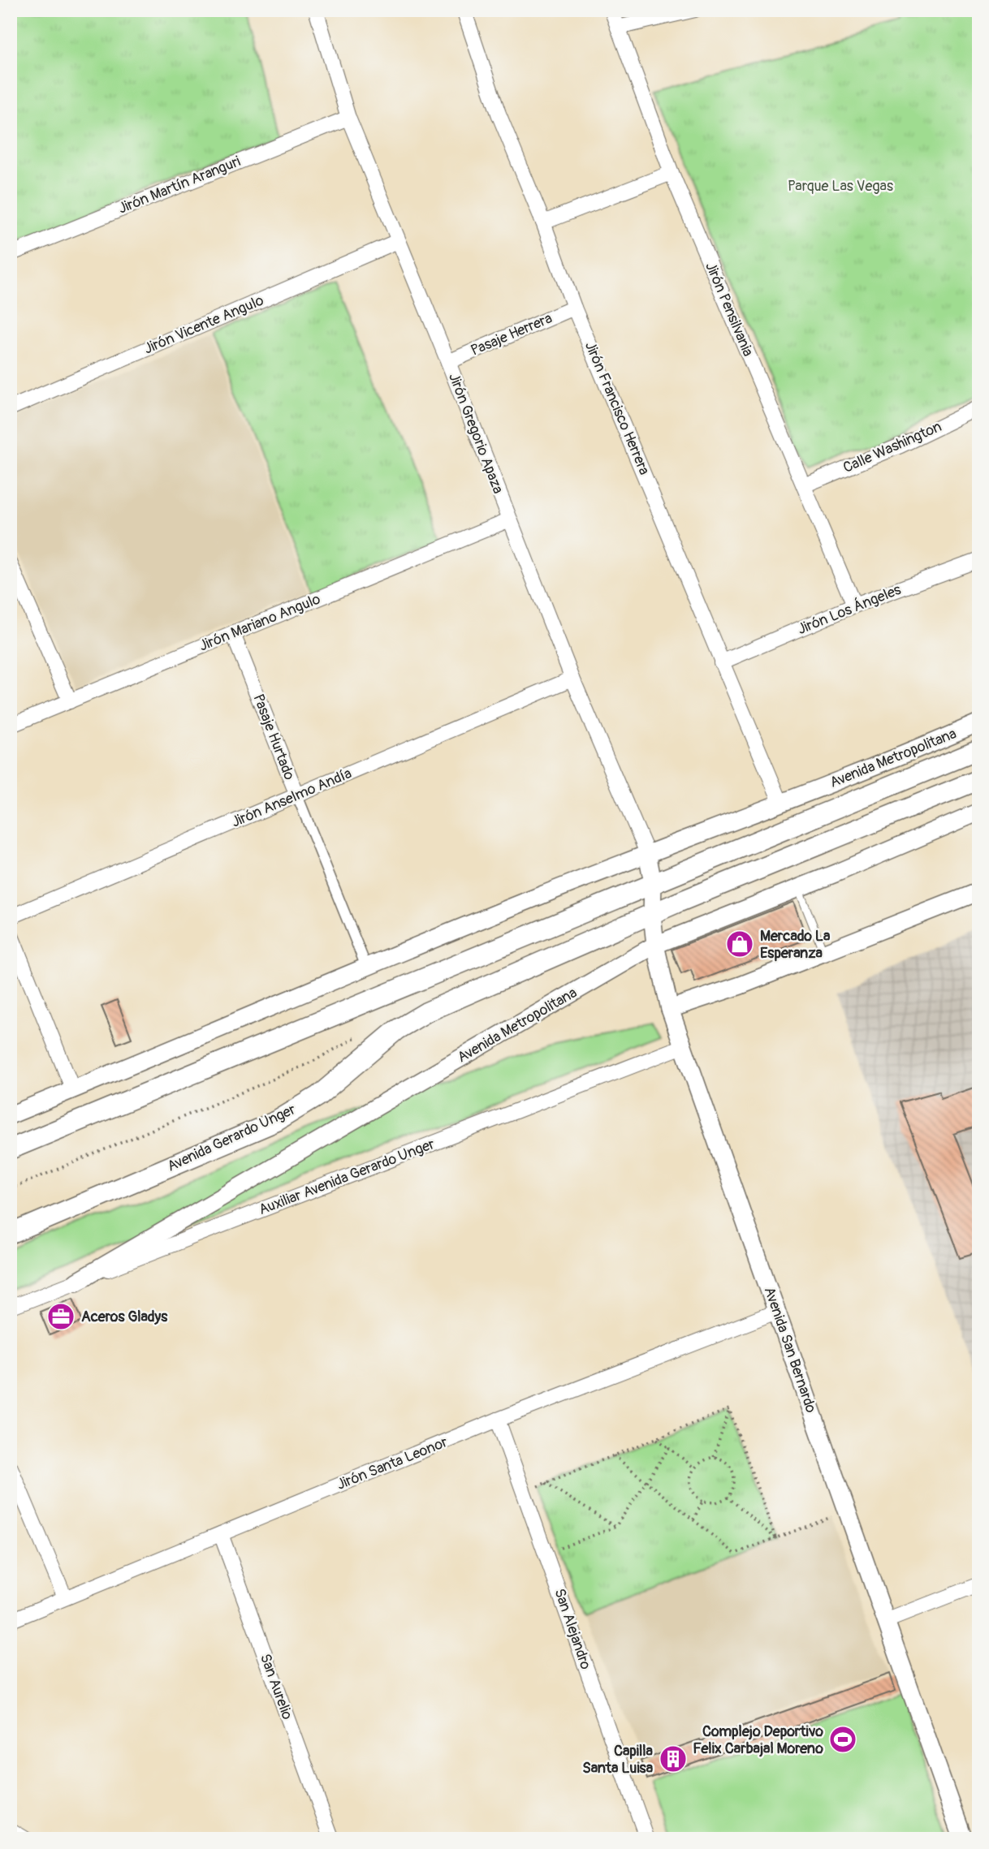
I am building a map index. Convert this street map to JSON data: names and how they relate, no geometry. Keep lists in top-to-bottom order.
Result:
{
  "streets": {
    "main road": ["Avenida Metropolitana", "Avenida Gerardo Unger"],
    "street": [
      "Jirón Martín Aranguri",
      "Jirón Pensilvania",
      "Jirón Vicente Angulo",
      "Pasaje Herrera",
      "Jirón Francisco Herrera",
      "Jirón Gregorio Apaza",
      "Calle Washington",
      "Jirón Los Ángeles",
      "Jirón Mariano Angulo",
      "Pasaje Hurtado",
      "Jirón Anselmo Andía",
      "Auxiliar Avenida Gerardo Unger",
      "Avenida San Bernardo",
      "Jirón Santa Leonor",
      "San Alejandro",
      "San Aurelio"
    ]
  },
  "crossings": [
    ["Jirón Martín Aranguri", "Jirón Gregorio Apaza"],
    ["Jirón Pensilvania", "Calle Washington"],
    ["Jirón Pensilvania", "Jirón Los Ángeles"],
    ["Jirón Vicente Angulo", "Jirón Gregorio Apaza"],
    ["Pasaje Herrera", "Jirón Francisco Herrera"],
    ["Pasaje Herrera", "Jirón Gregorio Apaza"],
    ["Jirón Francisco Herrera", "Jirón Los Ángeles"],
    ["Jirón Francisco Herrera", "Avenida Metropolitana"],
    ["Jirón Gregorio Apaza", "Jirón Mariano Angulo"],
    ["Jirón Gregorio Apaza", "Avenida Metropolitana"],
    ["Jirón Gregorio Apaza", "Jirón Anselmo Andía"],
    ["Jirón Gregorio Apaza", "Avenida San Bernardo"],
    ["Jirón Mariano Angulo", "Pasaje Hurtado"],
    ["Pasaje Hurtado", "Jirón Anselmo Andía"],
    ["Avenida Metropolitana", "Auxiliar Avenida Gerardo Unger"],
    ["Avenida Metropolitana", "Avenida San Bernardo"],
    ["Avenida Gerardo Unger", "Avenida San Bernardo"],
    ["Auxiliar Avenida Gerardo Unger", "Avenida San Bernardo"],
    ["Avenida San Bernardo", "Jirón Santa Leonor"],
    ["Jirón Santa Leonor", "San Alejandro"],
    ["Jirón Santa Leonor", "San Aurelio"]
  ],
  "parks": ["Parque Las Vegas"],
  "places": {
    "shop": ["Mercado La Esperanza"],
    "office": ["Aceros Gladys"],
    "sports": ["Complejo Deportivo Felix Carbajal Moreno"],
    "building": ["Capilla Santa Luisa"]
  }
}
